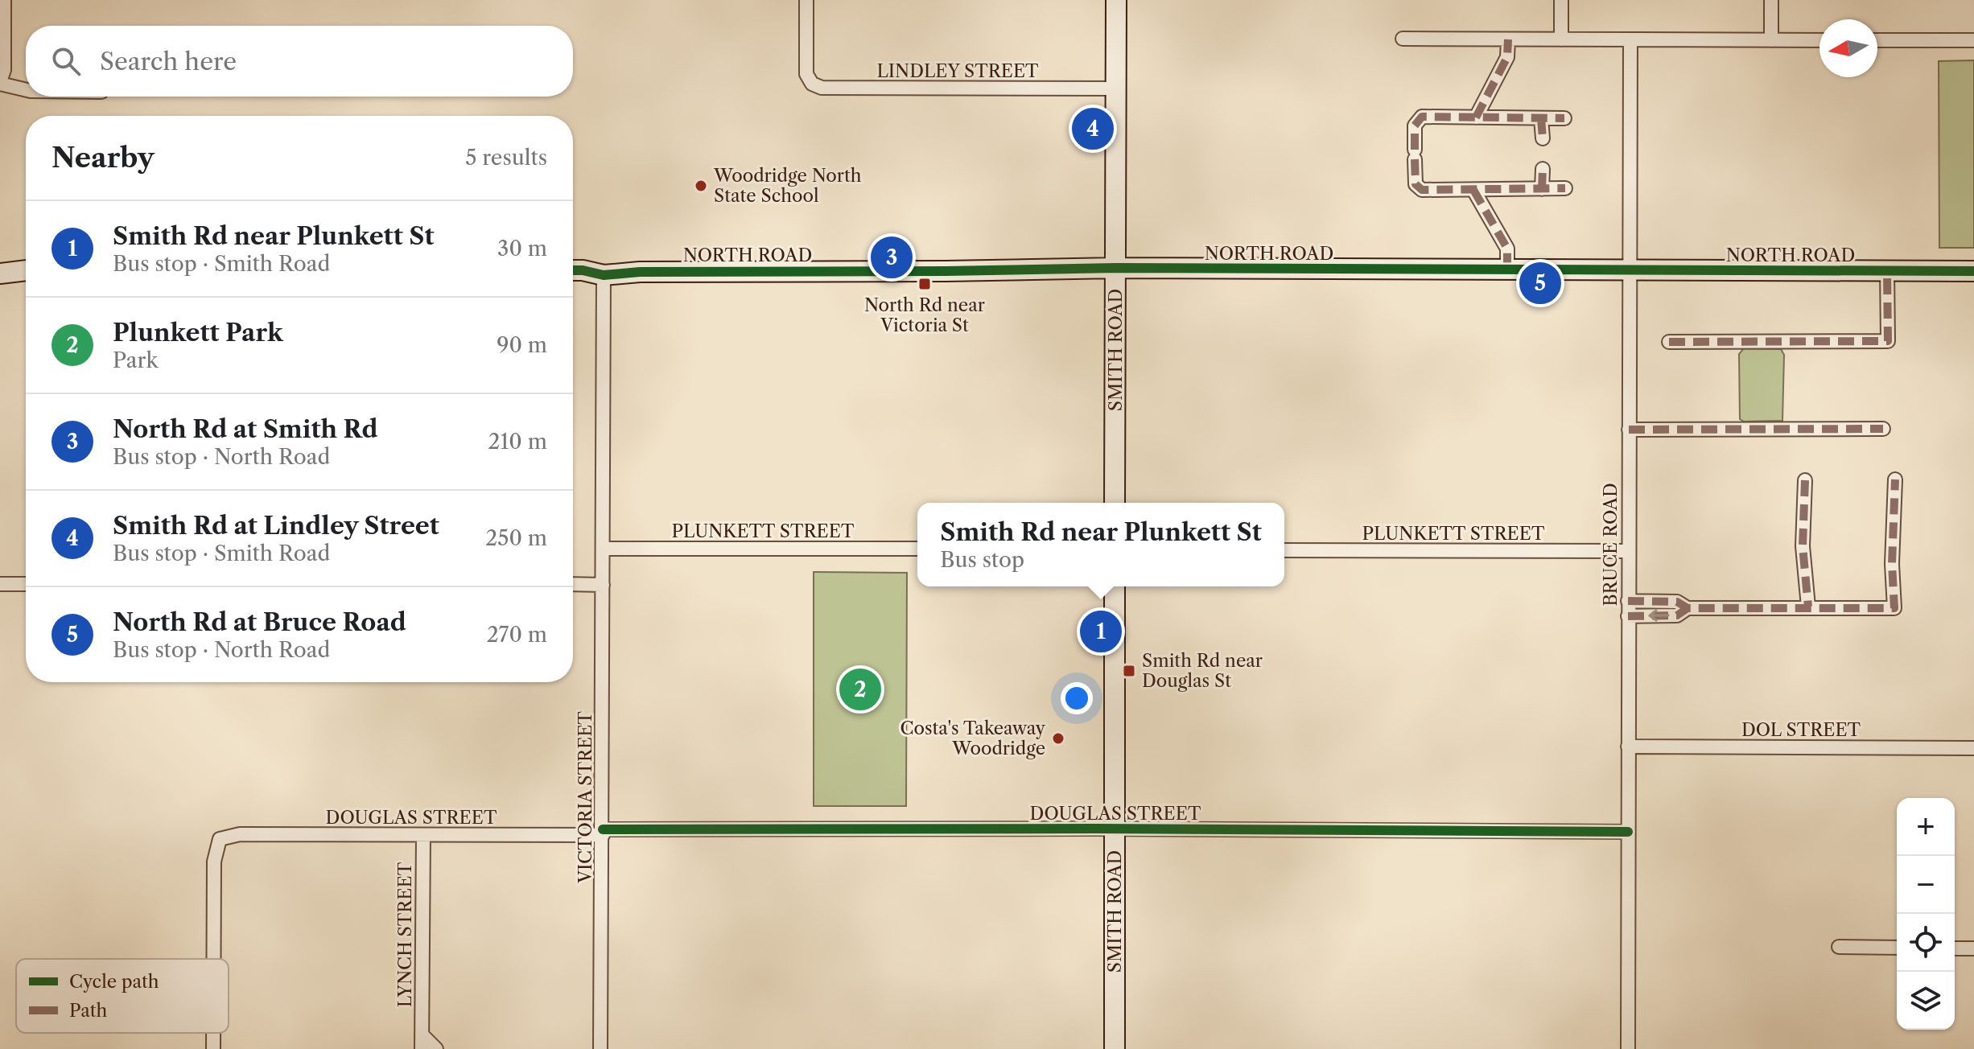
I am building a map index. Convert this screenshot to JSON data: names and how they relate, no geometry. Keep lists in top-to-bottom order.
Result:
{
  "streets": {
    "street": [
      "LINDLEY STREET",
      "NORTH ROAD",
      "SMITH ROAD",
      "PLUNKETT STREET",
      "BRUCE ROAD",
      "DOL STREET",
      "VICTORIA STREET",
      "DOUGLAS STREET",
      "LYNCH STREET"
    ]
  },
  "crossings": [
    ["LINDLEY STREET", "SMITH ROAD"],
    ["NORTH ROAD", "SMITH ROAD"],
    ["NORTH ROAD", "BRUCE ROAD"],
    ["NORTH ROAD", "VICTORIA STREET"],
    ["SMITH ROAD", "DOUGLAS STREET"],
    ["PLUNKETT STREET", "BRUCE ROAD"],
    ["PLUNKETT STREET", "VICTORIA STREET"],
    ["BRUCE ROAD", "DOL STREET"],
    ["BRUCE ROAD", "DOUGLAS STREET"],
    ["VICTORIA STREET", "DOUGLAS STREET"],
    ["DOUGLAS STREET", "LYNCH STREET"]
  ],
  "places": {
    "other": ["Woodridge North State School", "Costa's Takeaway Woodridge"],
    "transit": ["North Rd near Victoria St", "Smith Rd near Douglas St"]
  },
  "legend": ["Cycle path", "Path"],
  "north": "left",
  "page": {
    "search": "Search here",
    "pins": [
      "4",
      "3",
      "5",
      "1",
      "2"
    ],
    "heading": ["Nearby", "5 results"],
    "list": [
      {
        "mark": "1",
        "name": "Smith Rd near Plunkett St",
        "note": "Bus stop · Smith Road",
        "value": "30 m"
      },
      {
        "mark": "2",
        "name": "Plunkett Park",
        "note": "Park",
        "value": "90 m"
      },
      {
        "mark": "3",
        "name": "North Rd at Smith Rd",
        "note": "Bus stop · North Road",
        "value": "210 m"
      },
      {
        "mark": "4",
        "name": "Smith Rd at Lindley Street",
        "note": "Bus stop · Smith Road",
        "value": "250 m"
      },
      {
        "mark": "5",
        "name": "North Rd at Bruce Road",
        "note": "Bus stop · North Road",
        "value": "270 m"
      }
    ],
    "popup": ["Smith Rd near Plunkett St", "Bus stop"],
    "map_buttons": ["+", "−"]
  }
}
